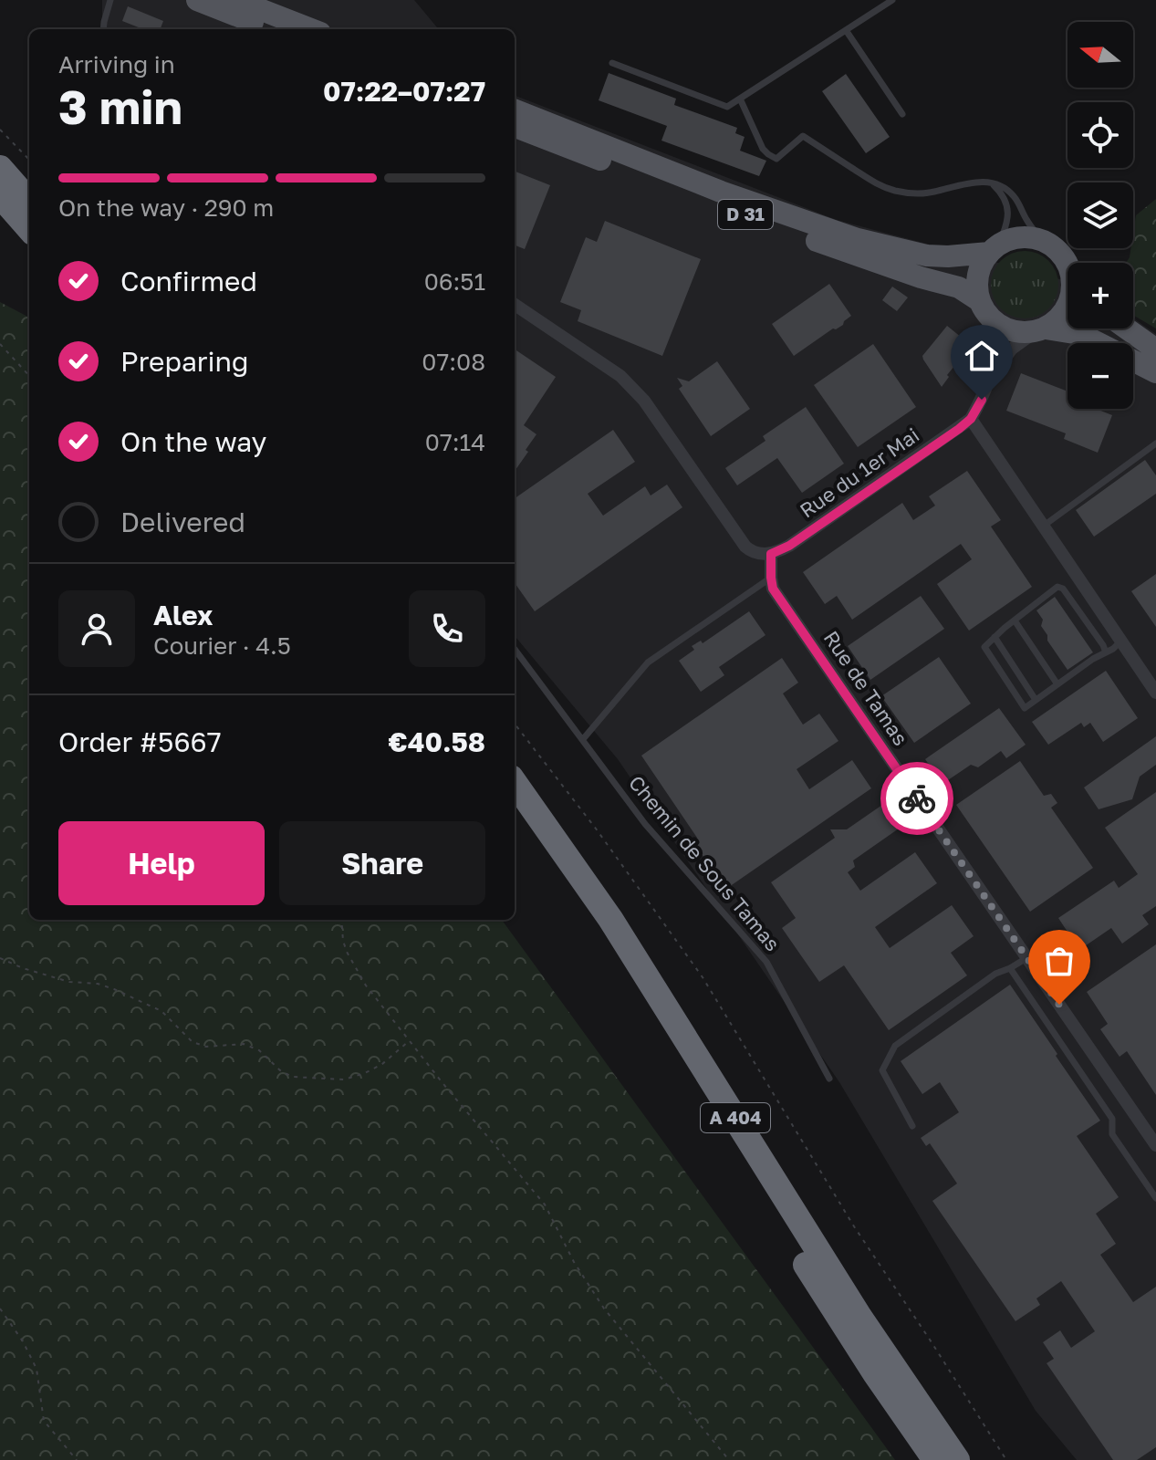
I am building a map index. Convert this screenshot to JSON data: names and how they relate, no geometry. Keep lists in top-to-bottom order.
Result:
{
  "streets": {
    "highway": ["A 404"],
    "main road": ["D 31"],
    "street": ["Rue du 1er Mai", "Rue de Tamas"],
    "lane": ["Chemin de Sous Tamas"]
  },
  "crossings": [
    ["D 31", "Rue du 1er Mai"],
    ["Rue du 1er Mai", "Rue de Tamas"]
  ],
  "north": "left",
  "page": {
    "map_buttons": ["+", "−"],
    "heading": ["3 min", "Arriving in", "07:22–07:27"],
    "panel": [
      "Alex",
      "Courier · 4.5",
      "Order #5667",
      "€40.58"
    ],
    "bar": "On the way · 290 m",
    "list": [
      ["Confirmed", "06:51"],
      ["Preparing", "07:08"],
      ["On the way", "07:14"],
      "Delivered"
    ],
    "buttons": ["Help", "Share"]
  }
}
